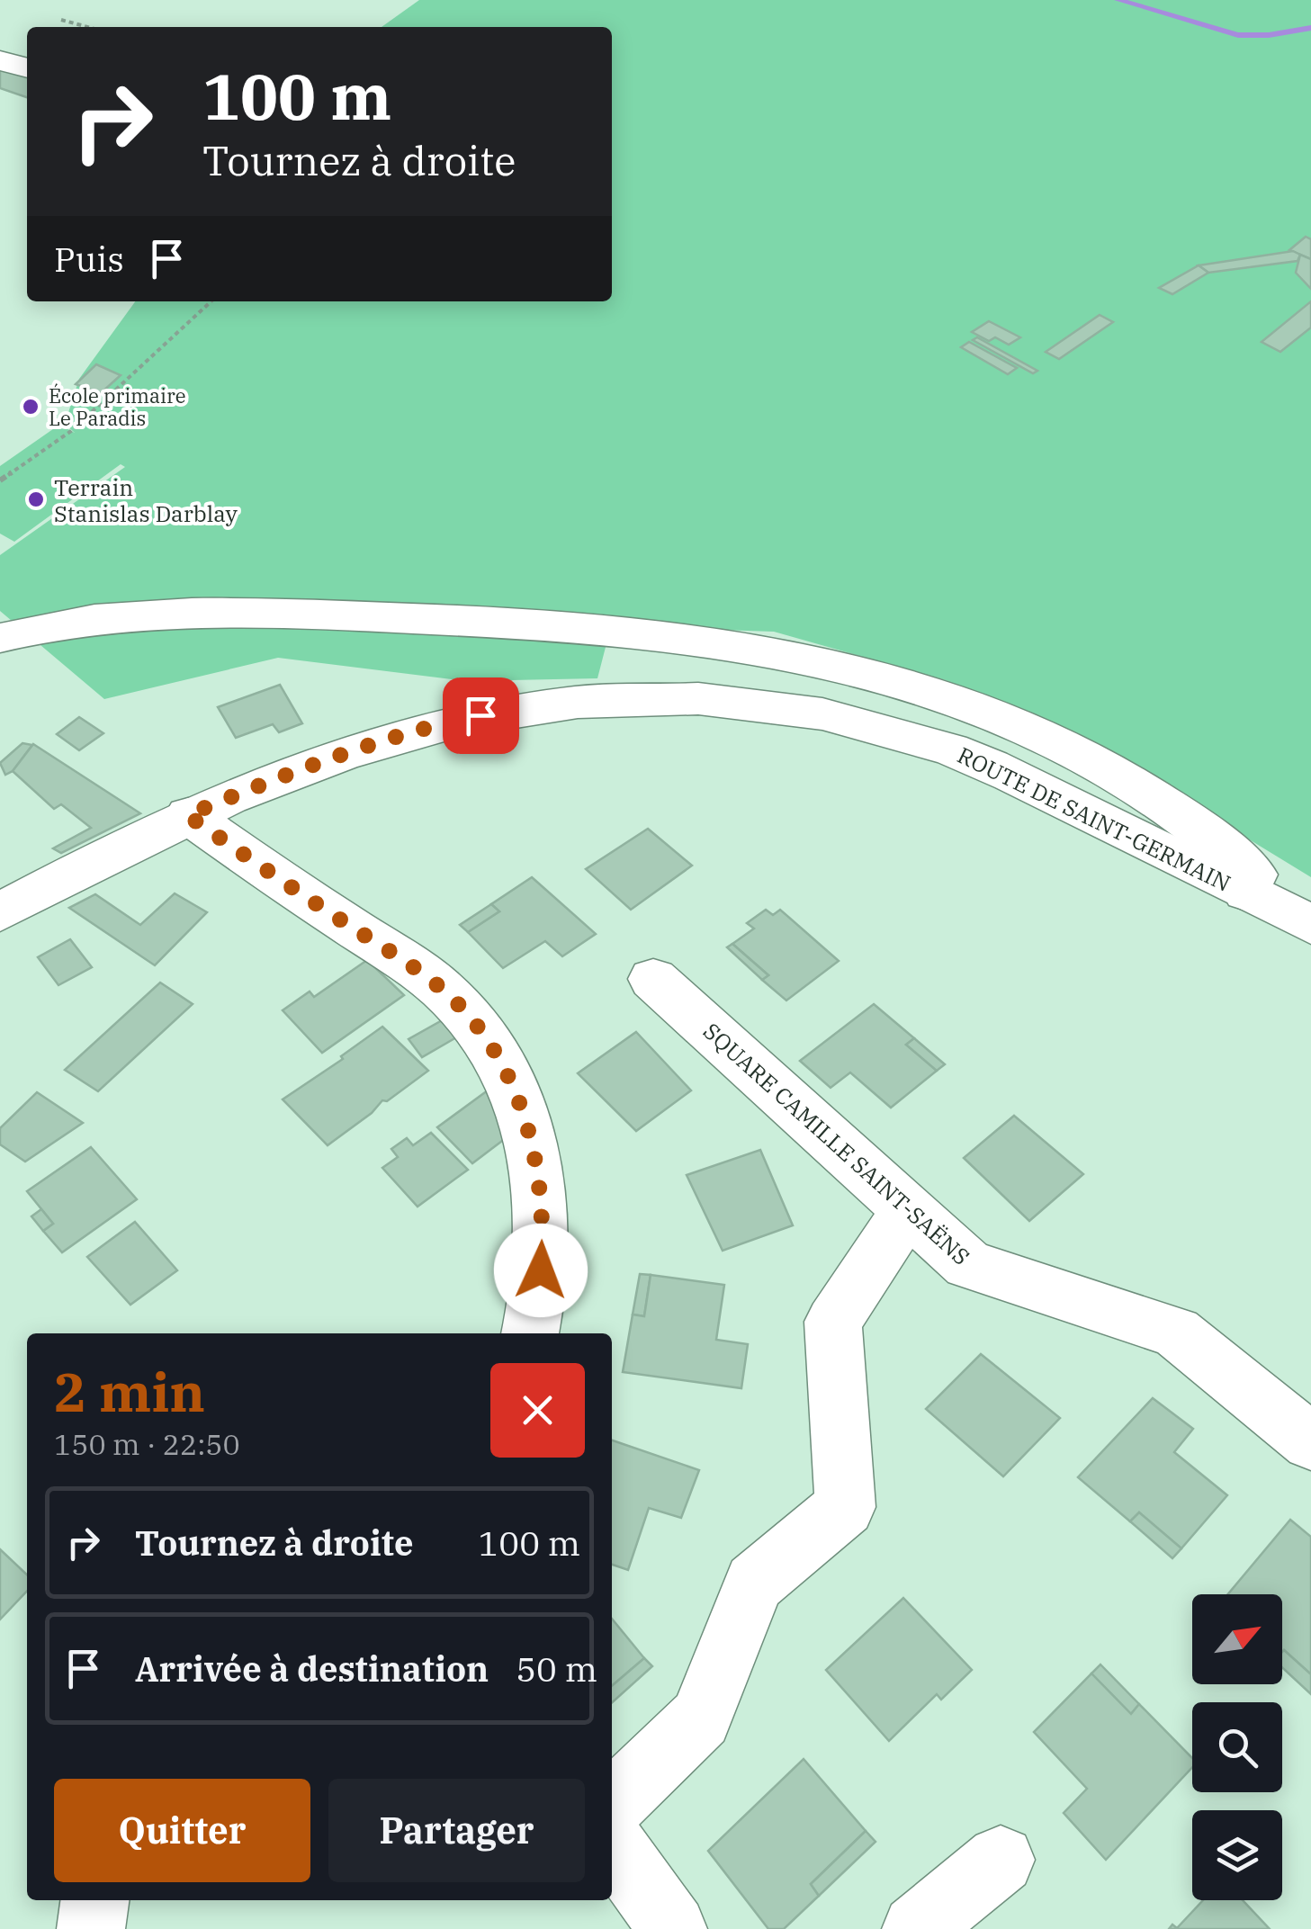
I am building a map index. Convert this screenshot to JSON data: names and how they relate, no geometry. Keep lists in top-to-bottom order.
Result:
{
  "streets": {
    "street": ["ROUTE DE SAINT-GERMAIN", "SQUARE CAMILLE SAINT-SAËNS"]
  },
  "places": ["École primaire Le Paradis", "Terrain Stanislas Darblay"],
  "north": "top right",
  "page": {
    "turn": ["100 m", "Tournez à droite"],
    "then": "Puis",
    "heading": ["2 min", "150 m · 22:50"],
    "list": [
      {
        "name": "Tournez à droite",
        "value": "100 m"
      },
      {
        "name": "Arrivée à destination",
        "value": "50 m"
      }
    ],
    "buttons": ["Quitter", "Partager"]
  }
}
